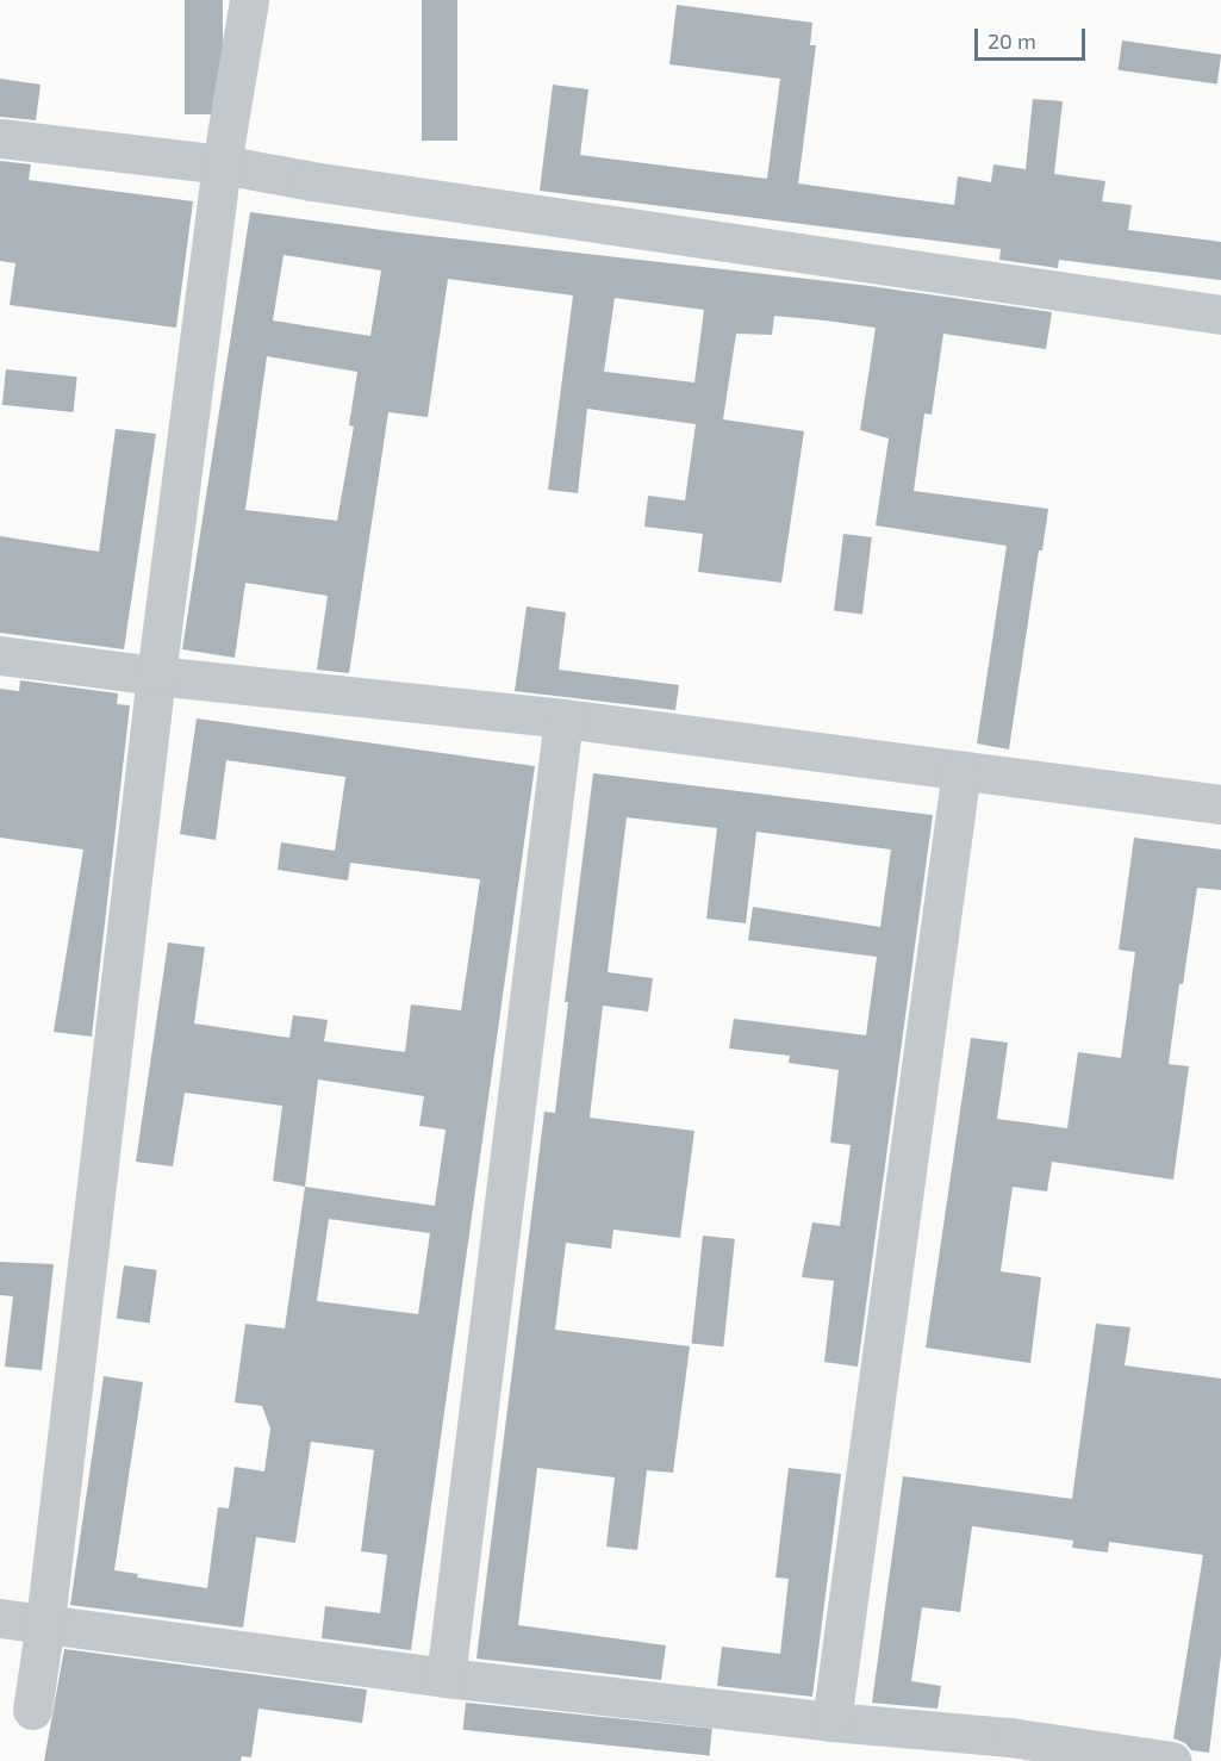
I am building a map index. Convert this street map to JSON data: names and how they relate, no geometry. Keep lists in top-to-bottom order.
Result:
{
  "scale_bar": "20 m"
}
